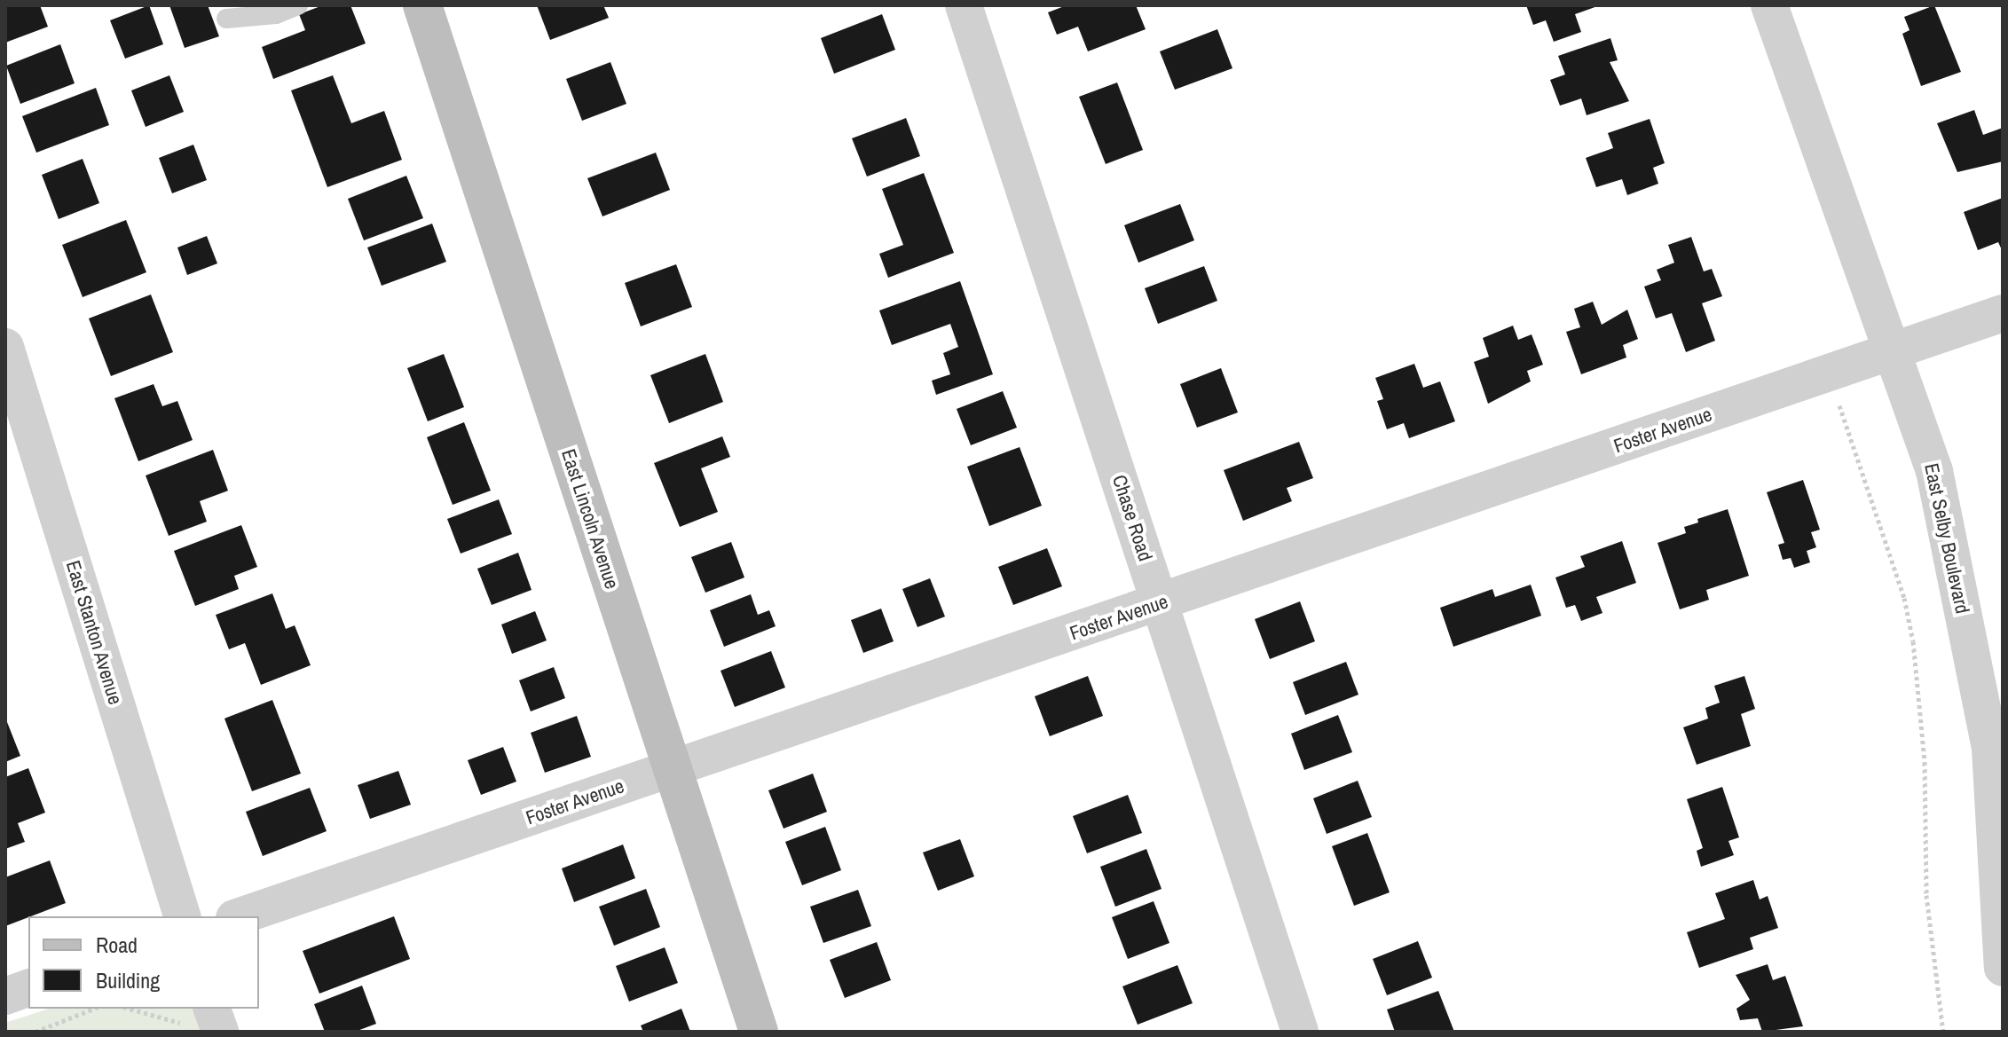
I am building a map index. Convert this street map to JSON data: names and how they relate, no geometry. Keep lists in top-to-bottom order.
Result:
{
  "streets": {
    "main road": ["East Lincoln Avenue"],
    "street": [
      "Foster Avenue",
      "Chase Road",
      "East Selby Boulevard",
      "East Stanton Avenue"
    ]
  },
  "crossings": [
    ["Foster Avenue", "Chase Road"],
    ["Foster Avenue", "East Lincoln Avenue"],
    ["Foster Avenue", "East Selby Boulevard"]
  ],
  "legend": ["Road", "Building"]
}
